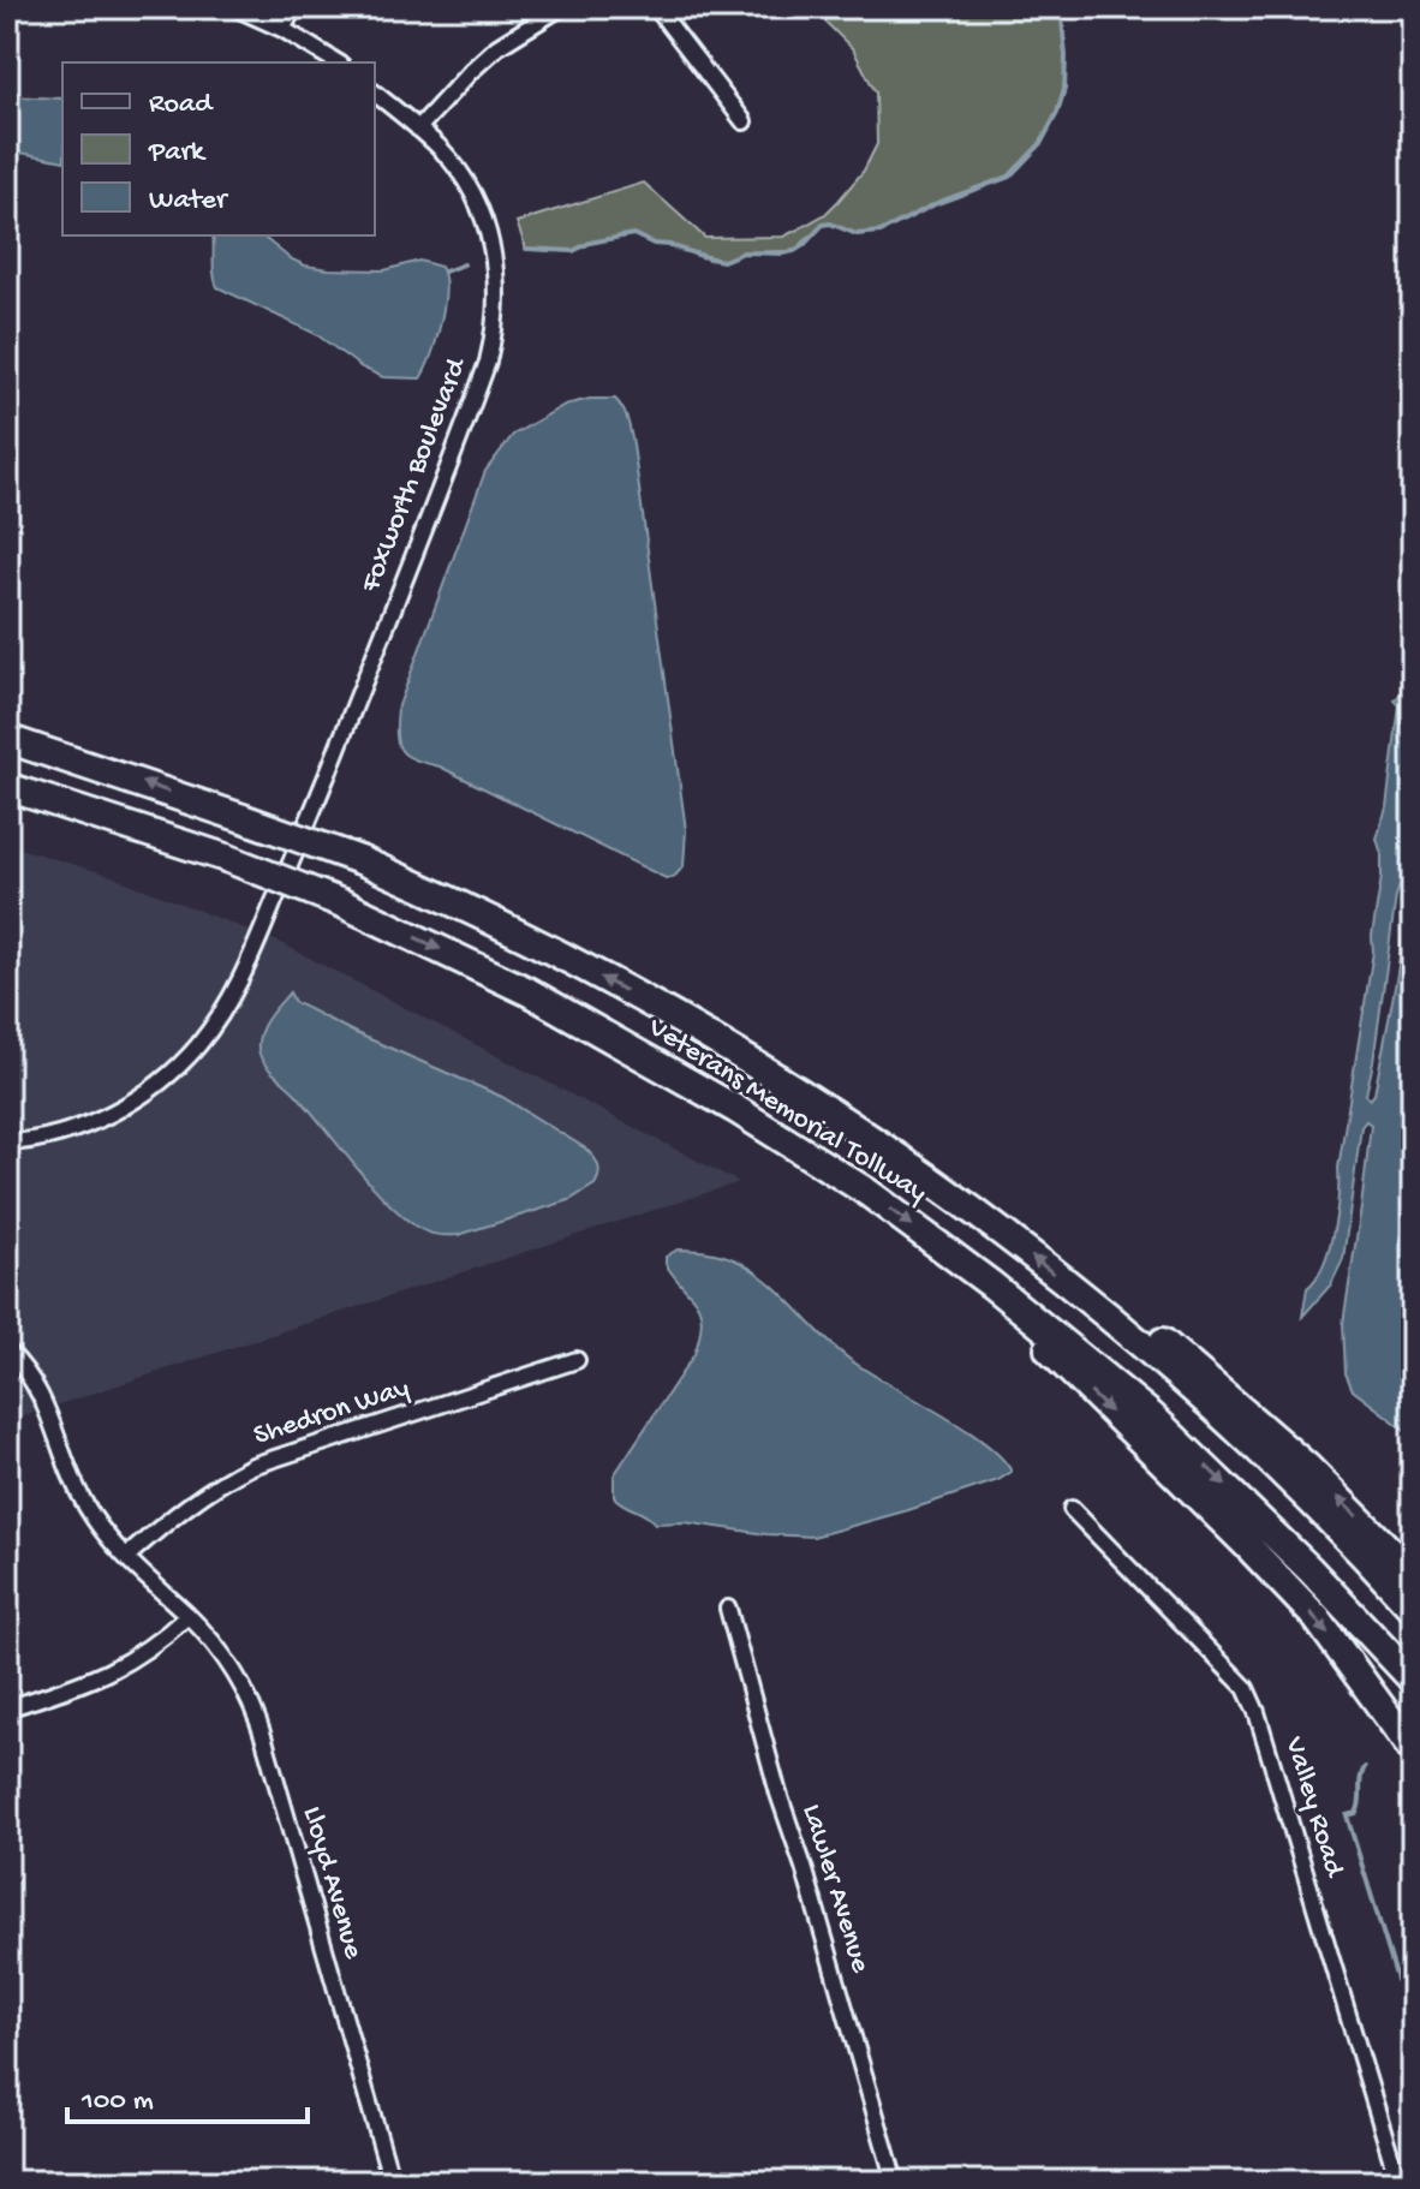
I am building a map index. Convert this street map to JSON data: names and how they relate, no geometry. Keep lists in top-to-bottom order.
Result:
{
  "streets": {
    "highway": ["Veterans Memorial Tollway"],
    "street": [
      "Foxworth Boulevard",
      "Shedron Way",
      "Valley Road",
      "Lloyd Avenue",
      "Lawler Avenue"
    ]
  },
  "crossings": [
    ["Shedron Way", "Lloyd Avenue"]
  ],
  "legend": ["Road", "Park", "Water"],
  "scale_bar": "100 m"
}
